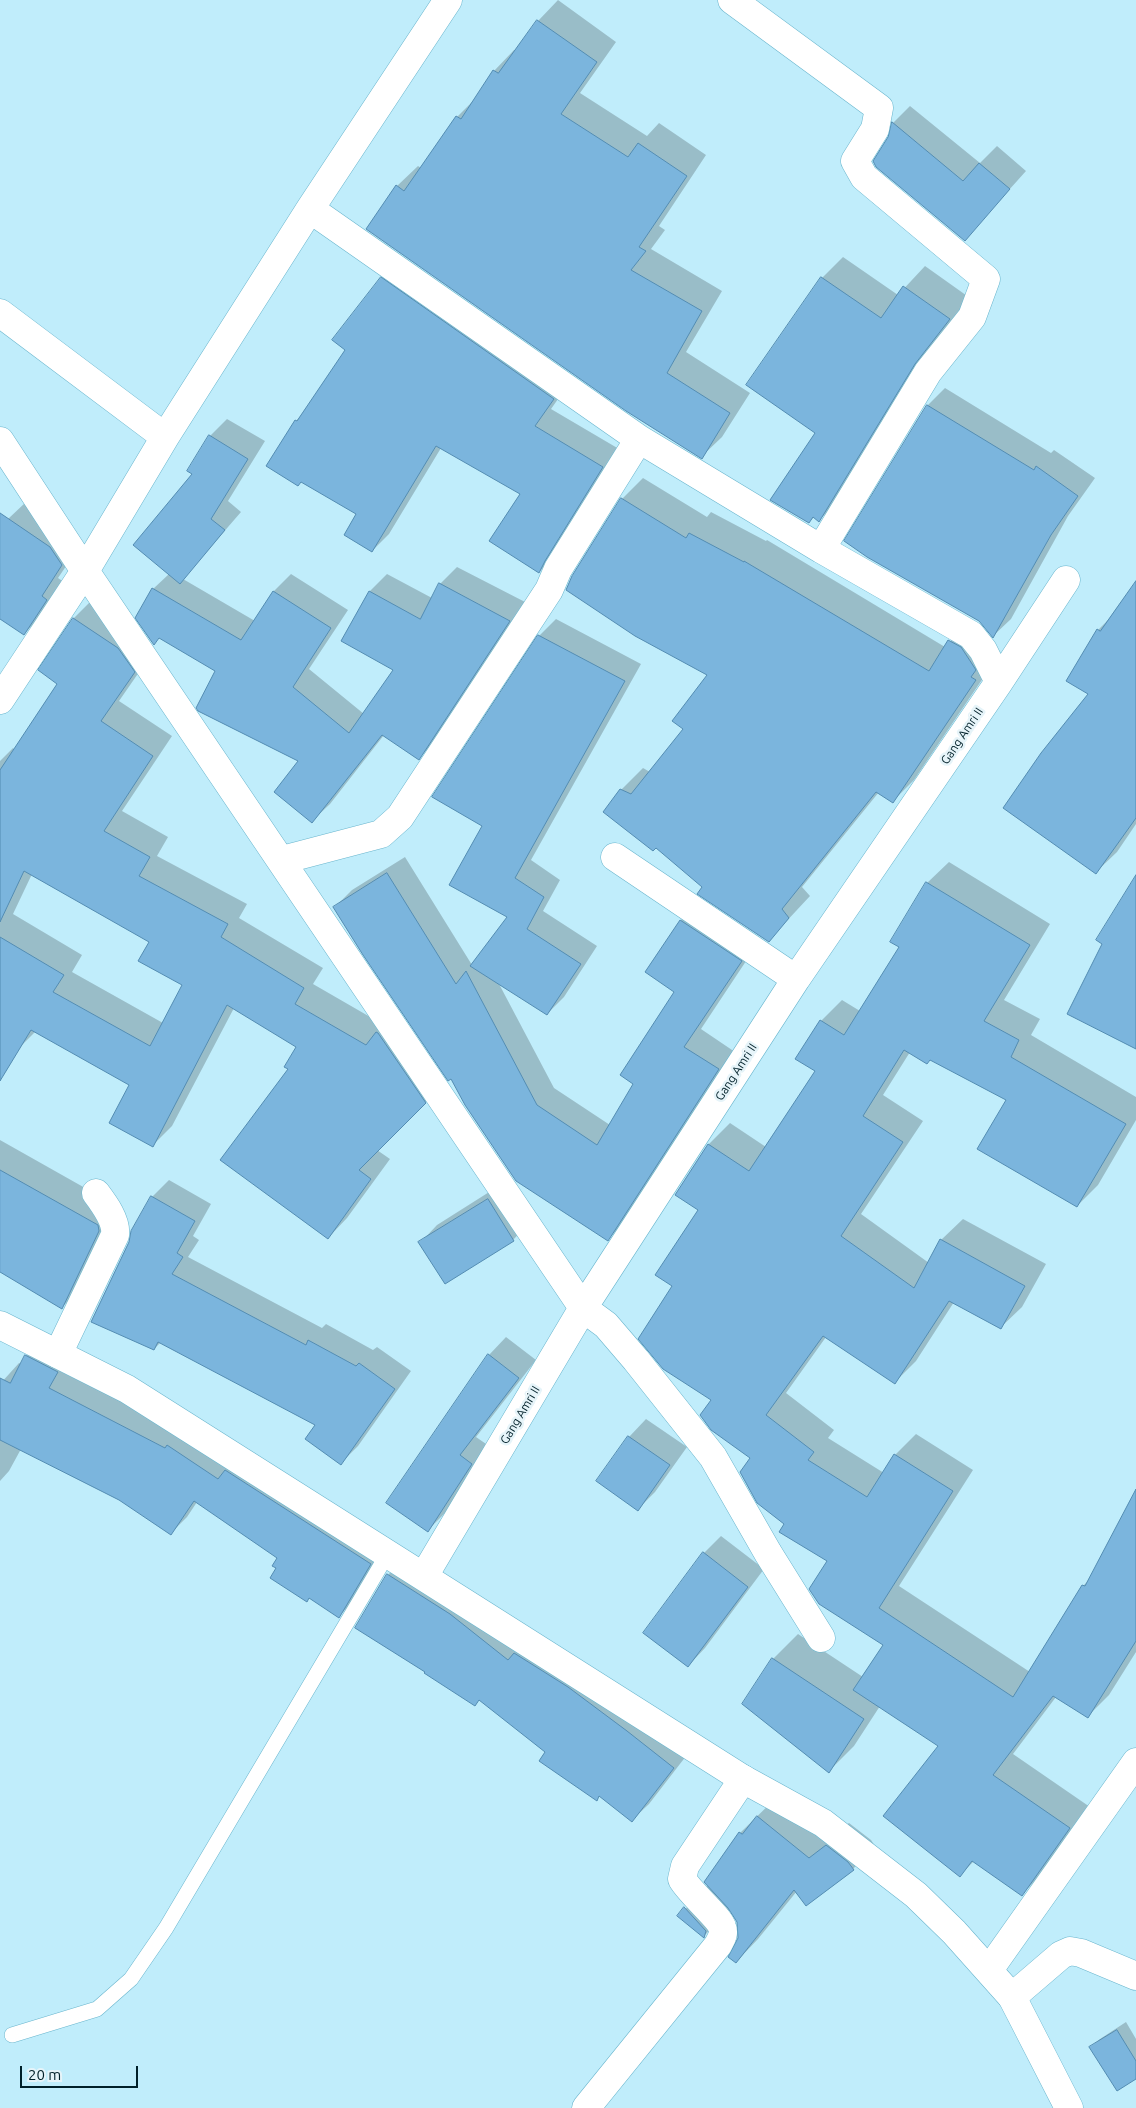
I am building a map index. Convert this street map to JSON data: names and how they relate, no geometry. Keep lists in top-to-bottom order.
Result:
{
  "streets": {
    "street": ["Gang Amri II"]
  },
  "scale_bar": "20 m"
}
